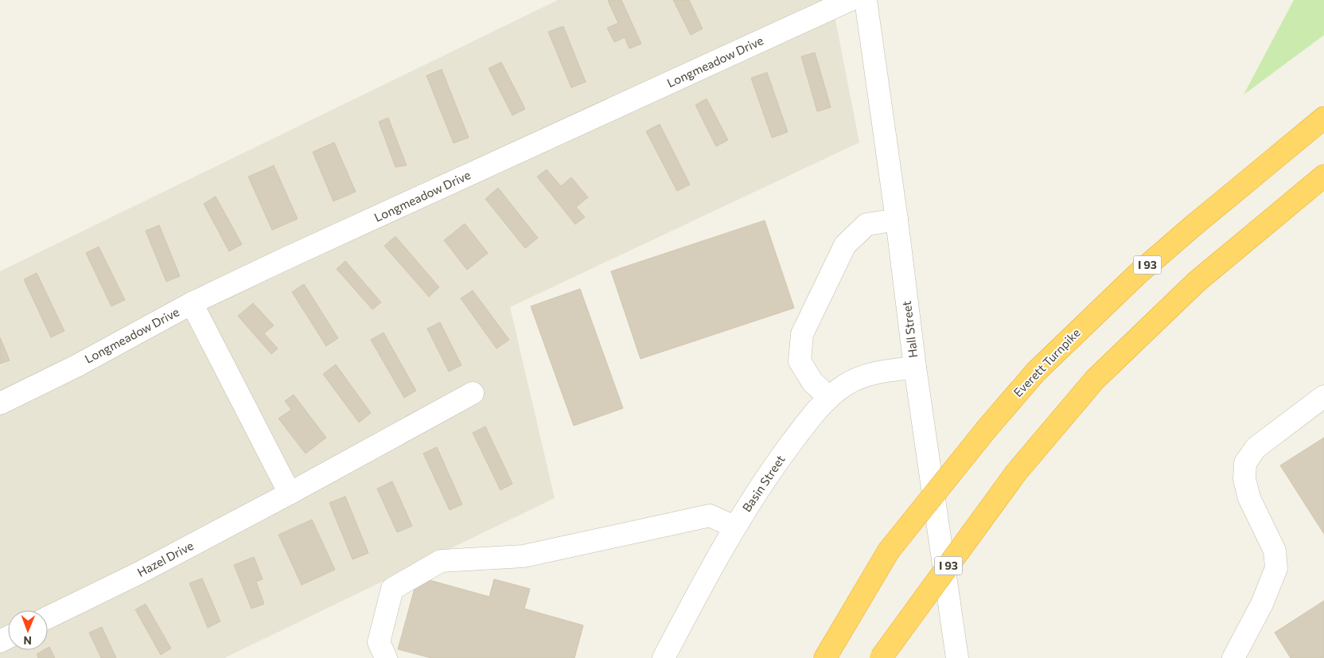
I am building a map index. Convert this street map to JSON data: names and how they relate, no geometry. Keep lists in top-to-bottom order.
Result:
{
  "streets": {
    "highway": ["I 93", "Everett Turnpike"],
    "street": [
      "Longmeadow Drive",
      "Hall Street",
      "Basin Street",
      "Hazel Drive"
    ]
  },
  "crossings": [
    ["Hall Street", "Basin Street"]
  ],
  "north": "bottom"
}
